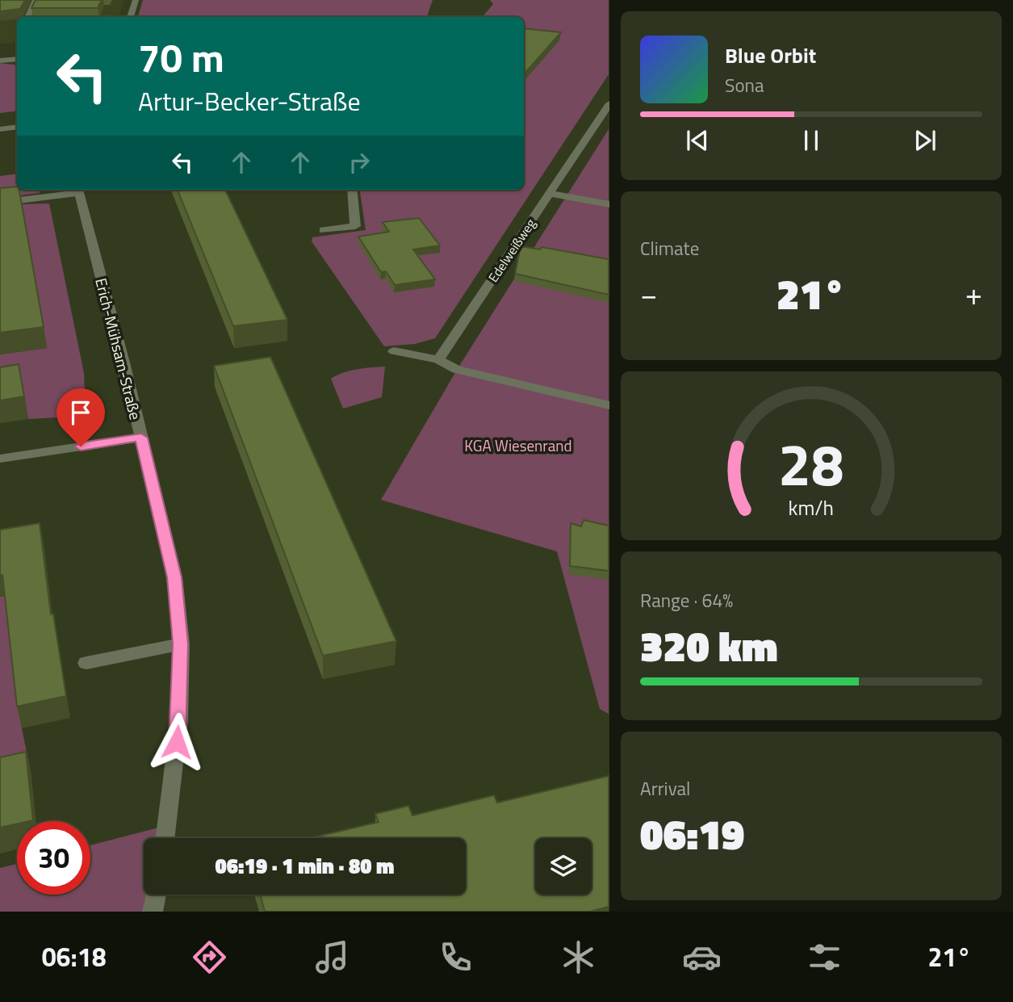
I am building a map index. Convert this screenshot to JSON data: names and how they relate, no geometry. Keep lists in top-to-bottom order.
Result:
{
  "streets": {
    "street": ["Edelweißweg", "Erich-Mühsam-Straße"]
  },
  "parks": ["KGA Wiesenrand"],
  "page": {
    "turn": ["70 m", "Artur-Becker-Straße"],
    "song": ["Blue Orbit", "Sona"],
    "tile": [
      "Climate",
      ["Range · 64%", "320 km"],
      ["Arrival", "06:19"]
    ],
    "heat": ["−", "21°", "+"],
    "limit": "30",
    "trip": "06:19 · 1 min · 80 m",
    "tabs": ["06:18", "21°"],
    "gauge": ["28", "km/h"]
  }
}
